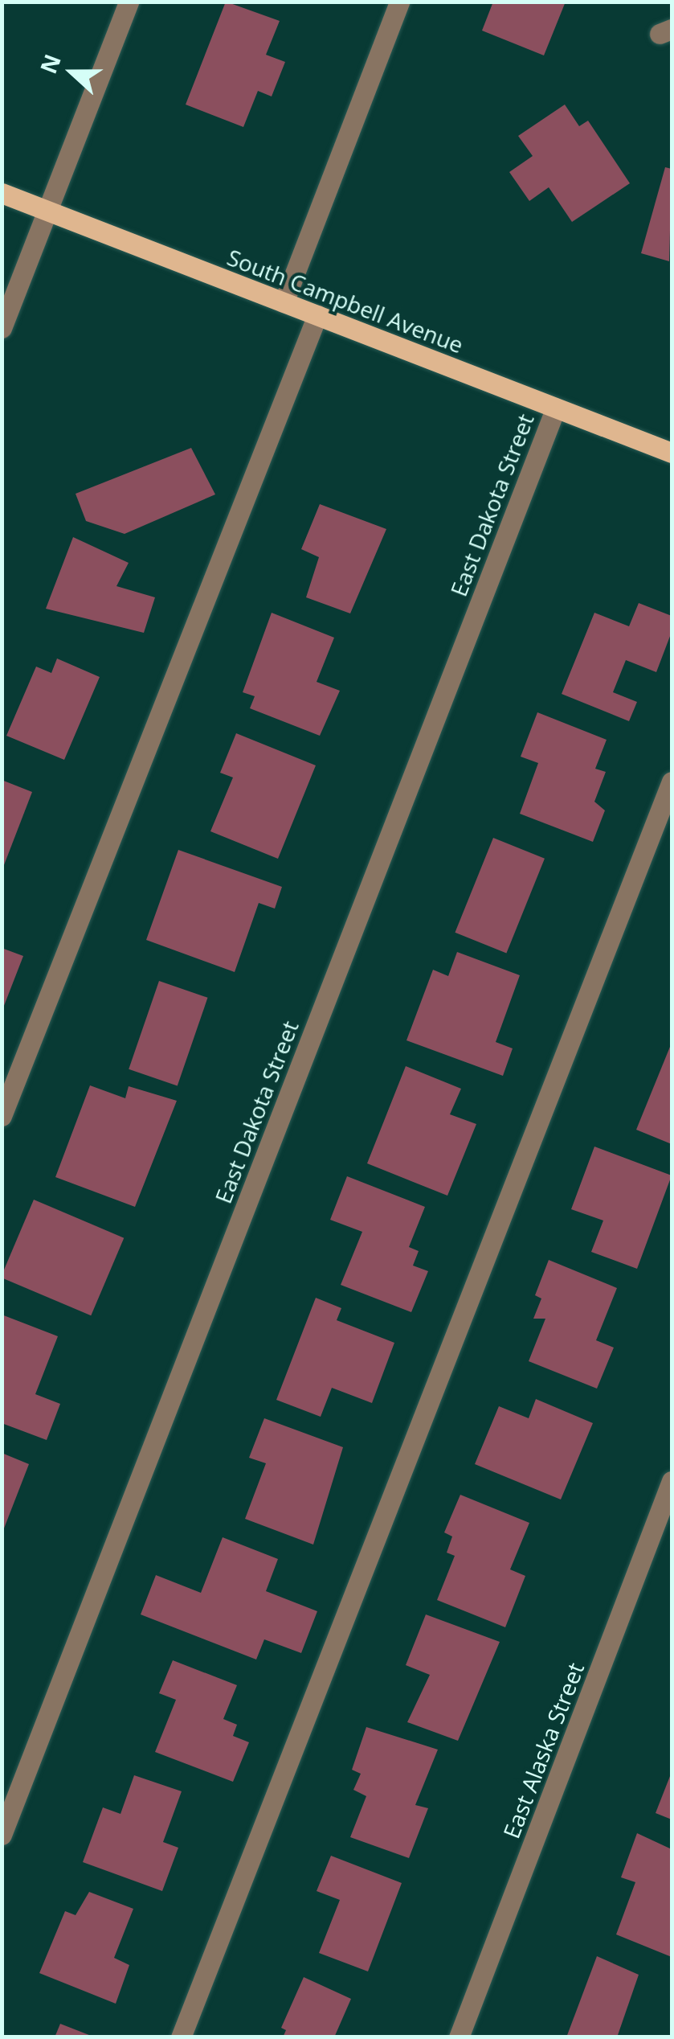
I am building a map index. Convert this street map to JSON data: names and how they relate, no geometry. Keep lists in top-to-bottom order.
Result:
{
  "streets": {
    "main road": ["South Campbell Avenue"],
    "street": ["East Dakota Street", "East Alaska Street"]
  },
  "crossings": [
    ["South Campbell Avenue", "East Dakota Street"]
  ],
  "north": "left"
}
